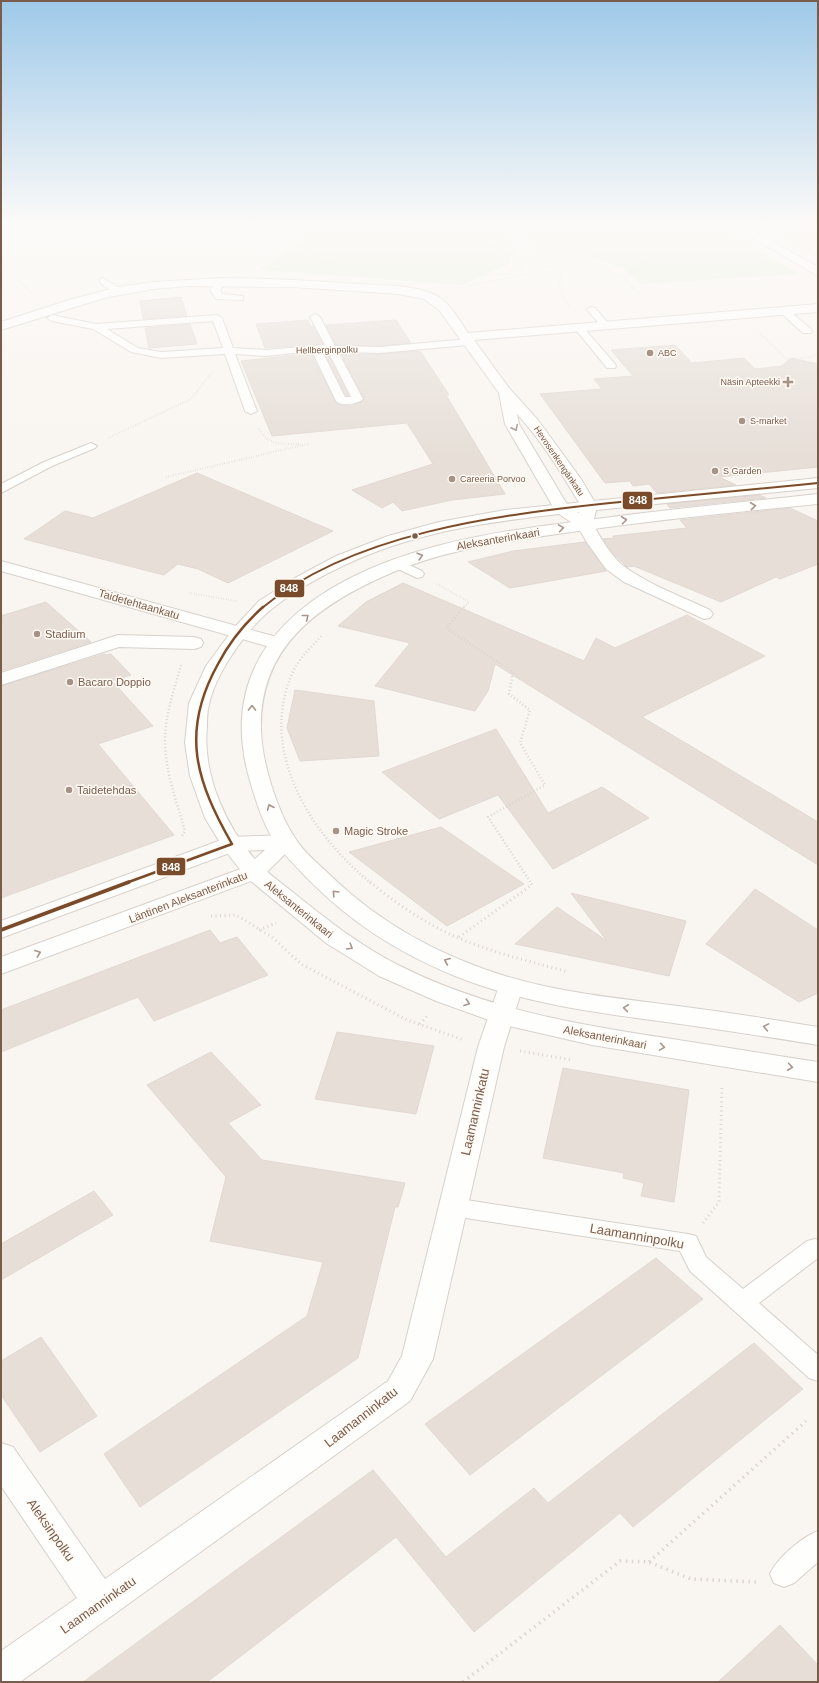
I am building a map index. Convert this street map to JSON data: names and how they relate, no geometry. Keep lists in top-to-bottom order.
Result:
{
  "streets": {
    "street": [
      "Hevosenkengänkatu",
      "Aleksanterinkaari",
      "Taidetehtaankatu",
      "Läntinen Aleksanterinkatu",
      "Laamanninkatu",
      "Aleksinpolku"
    ],
    "lane": ["Hellberginpolku", "Laamanninpolku"]
  },
  "crossings": [
    ["Hellberginpolku", "Hevosenkengänkatu"],
    ["Hevosenkengänkatu", "Aleksanterinkaari"],
    ["Aleksanterinkaari", "Taidetehtaankatu"],
    ["Aleksanterinkaari", "Läntinen Aleksanterinkatu"],
    ["Aleksanterinkaari", "Laamanninkatu"],
    ["Laamanninkatu", "Laamanninpolku"],
    ["Laamanninkatu", "Aleksinpolku"]
  ],
  "places": {
    "other": [
      "ABC",
      "S-market",
      "S Garden",
      "Careeria Porvoo",
      "Stadium",
      "Bacaro Doppio",
      "Taidetehdas",
      "Magic Stroke"
    ],
    "health": ["Näsin Apteekki"]
  },
  "lines": ["transit line 848"]
}
